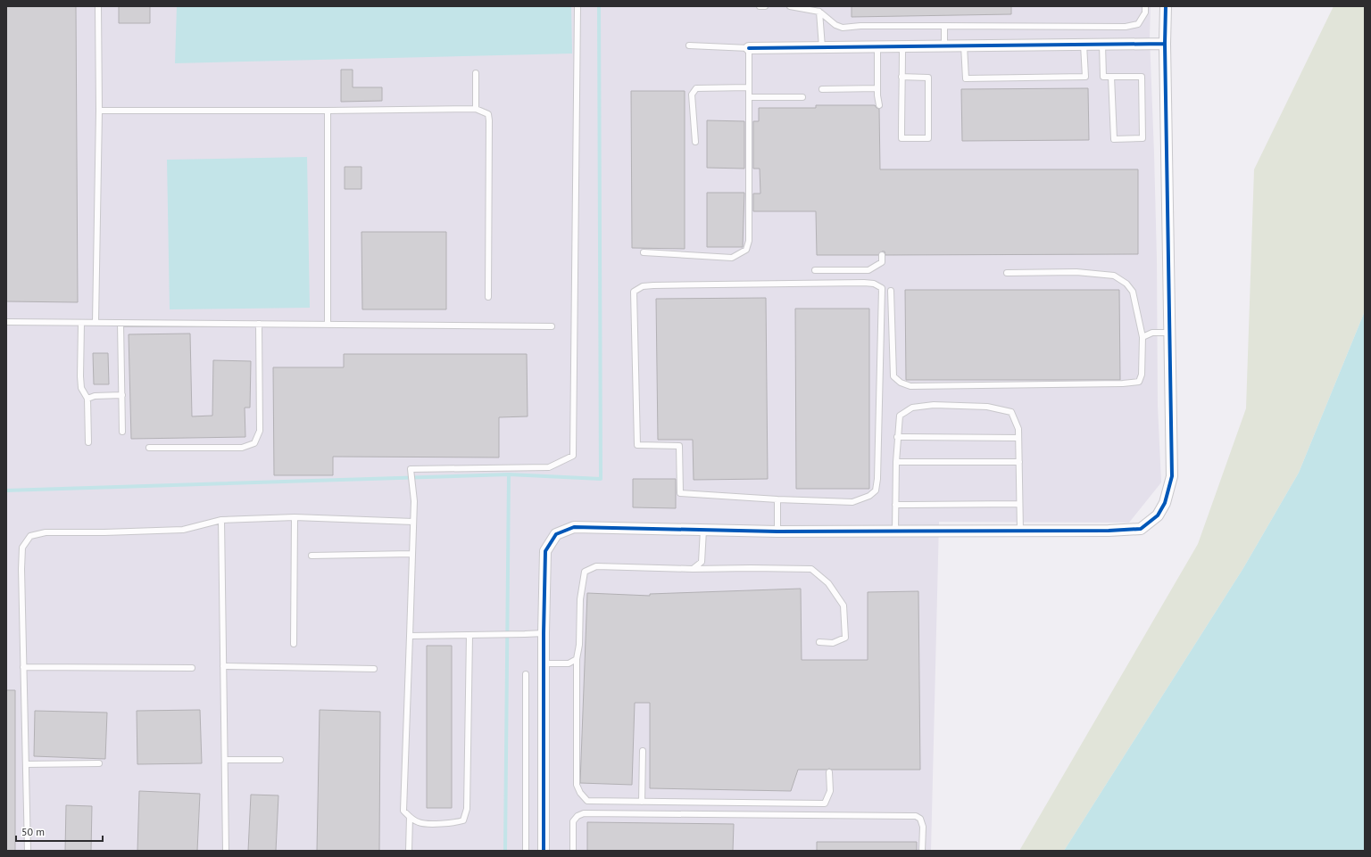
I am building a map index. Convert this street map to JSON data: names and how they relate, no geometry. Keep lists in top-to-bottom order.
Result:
{
  "scale_bar": "50 m"
}
